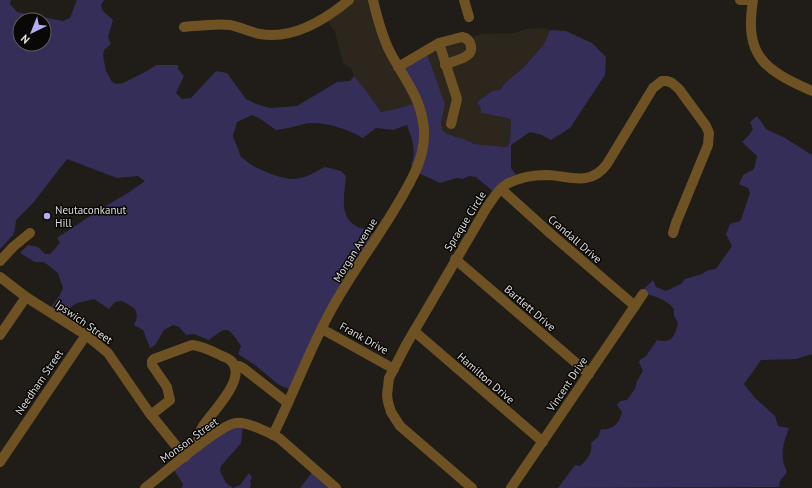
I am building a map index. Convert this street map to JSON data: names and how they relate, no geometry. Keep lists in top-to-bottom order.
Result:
{
  "streets": {
    "street": [
      "Spraque Circle",
      "Crandall Drive",
      "Morgan Avenue",
      "Bartlett Drive",
      "Ipswich Street",
      "Frank Drive",
      "Hamilton Drive",
      "Needham Street",
      "Vincent Drive",
      "Monson Street"
    ]
  },
  "crossings": [
    ["Spraque Circle", "Crandall Drive"],
    ["Spraque Circle", "Bartlett Drive"],
    ["Spraque Circle", "Frank Drive"],
    ["Spraque Circle", "Hamilton Drive"],
    ["Crandall Drive", "Vincent Drive"],
    ["Morgan Avenue", "Frank Drive"],
    ["Morgan Avenue", "Monson Street"],
    ["Bartlett Drive", "Vincent Drive"],
    ["Ipswich Street", "Needham Street"],
    ["Ipswich Street", "Monson Street"],
    ["Hamilton Drive", "Vincent Drive"]
  ],
  "places": ["Neutaconkanut Hill"],
  "north": "bottom left"
}
